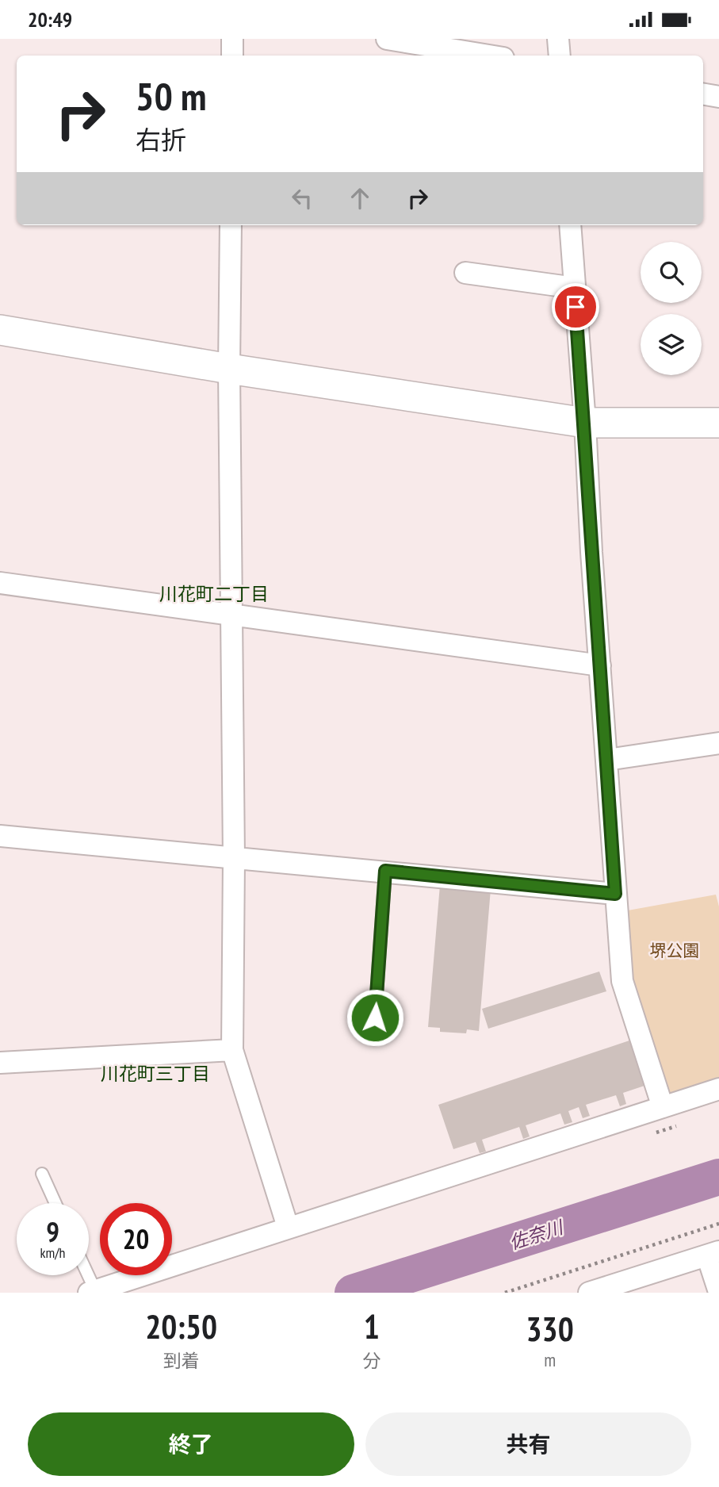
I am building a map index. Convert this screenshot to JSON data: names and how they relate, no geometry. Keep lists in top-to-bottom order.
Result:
{
  "districts": ["川花町二丁目", "川花町三丁目"],
  "water": ["佐奈川"],
  "parks": ["堺公園"],
  "page": {
    "status": "20:49",
    "turn": ["50 m", "右折"],
    "speed": "9 km/h",
    "limit": "20",
    "eta": [
      "20:50",
      "到着",
      "1",
      "分",
      "330",
      "m"
    ],
    "buttons": ["終了", "共有"]
  }
}
